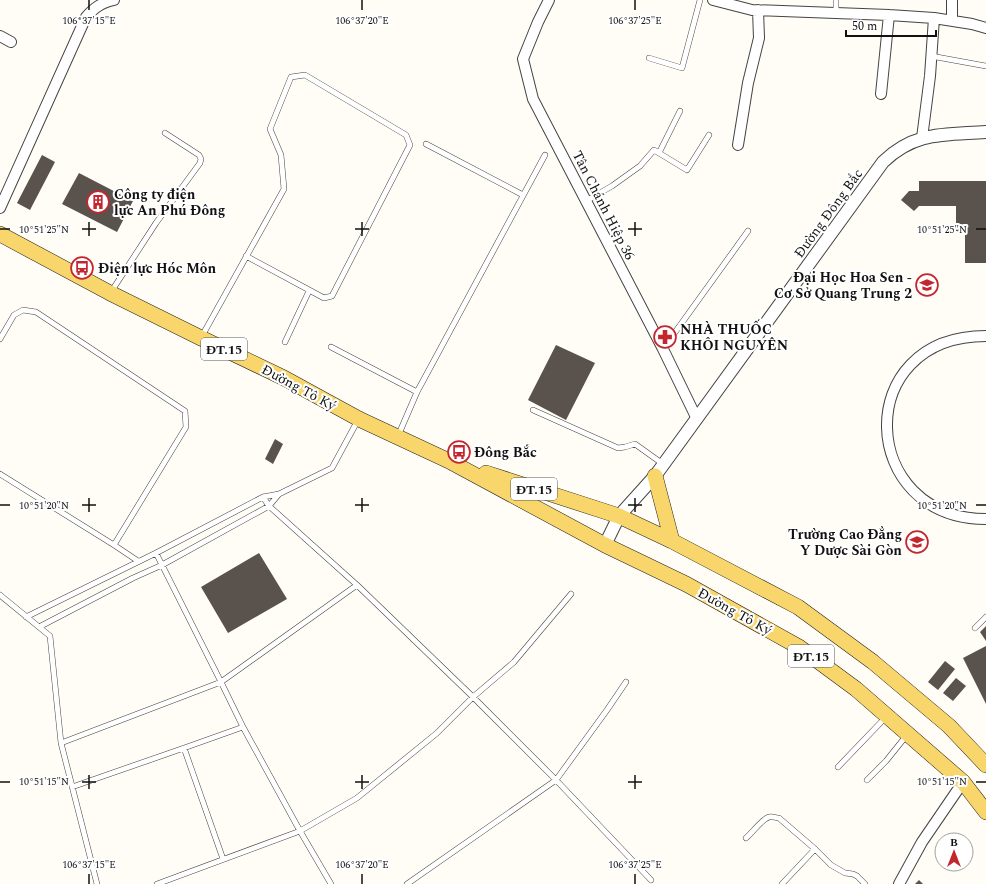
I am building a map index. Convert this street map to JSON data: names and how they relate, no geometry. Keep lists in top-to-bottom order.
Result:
{
  "streets": {
    "main road": ["ĐT.15", "Đường Tô Ký"],
    "street": ["Tân Chánh Hiệp 36", "Đường Đông Bắc"]
  },
  "crossings": [
    ["Tân Chánh Hiệp 36", "Đường Đông Bắc"],
    ["Đường Đông Bắc", "Đường Tô Ký"]
  ],
  "places": {
    "building": ["Công ty điện lực An Phú Đông"],
    "bus stop": ["Điện lực Hóc Môn", "Đông Bắc"],
    "school or university": ["Đại Học Hoa Sen - Cơ Sở Quang Trung 2", "Trường Cao Đẳng Y Dược Sài Gòn"],
    "pharmacy": ["NHÀ THUỐC KHÔI NGUYÊN"]
  },
  "scale_bar": "50 m",
  "north": "top",
  "coordinates": [
    "106°37'15\"E",
    "106°37'20\"E",
    "106°37'25\"E",
    "10°51'25\"N",
    "10°51'20\"N",
    "10°51'15\"N"
  ]
}
